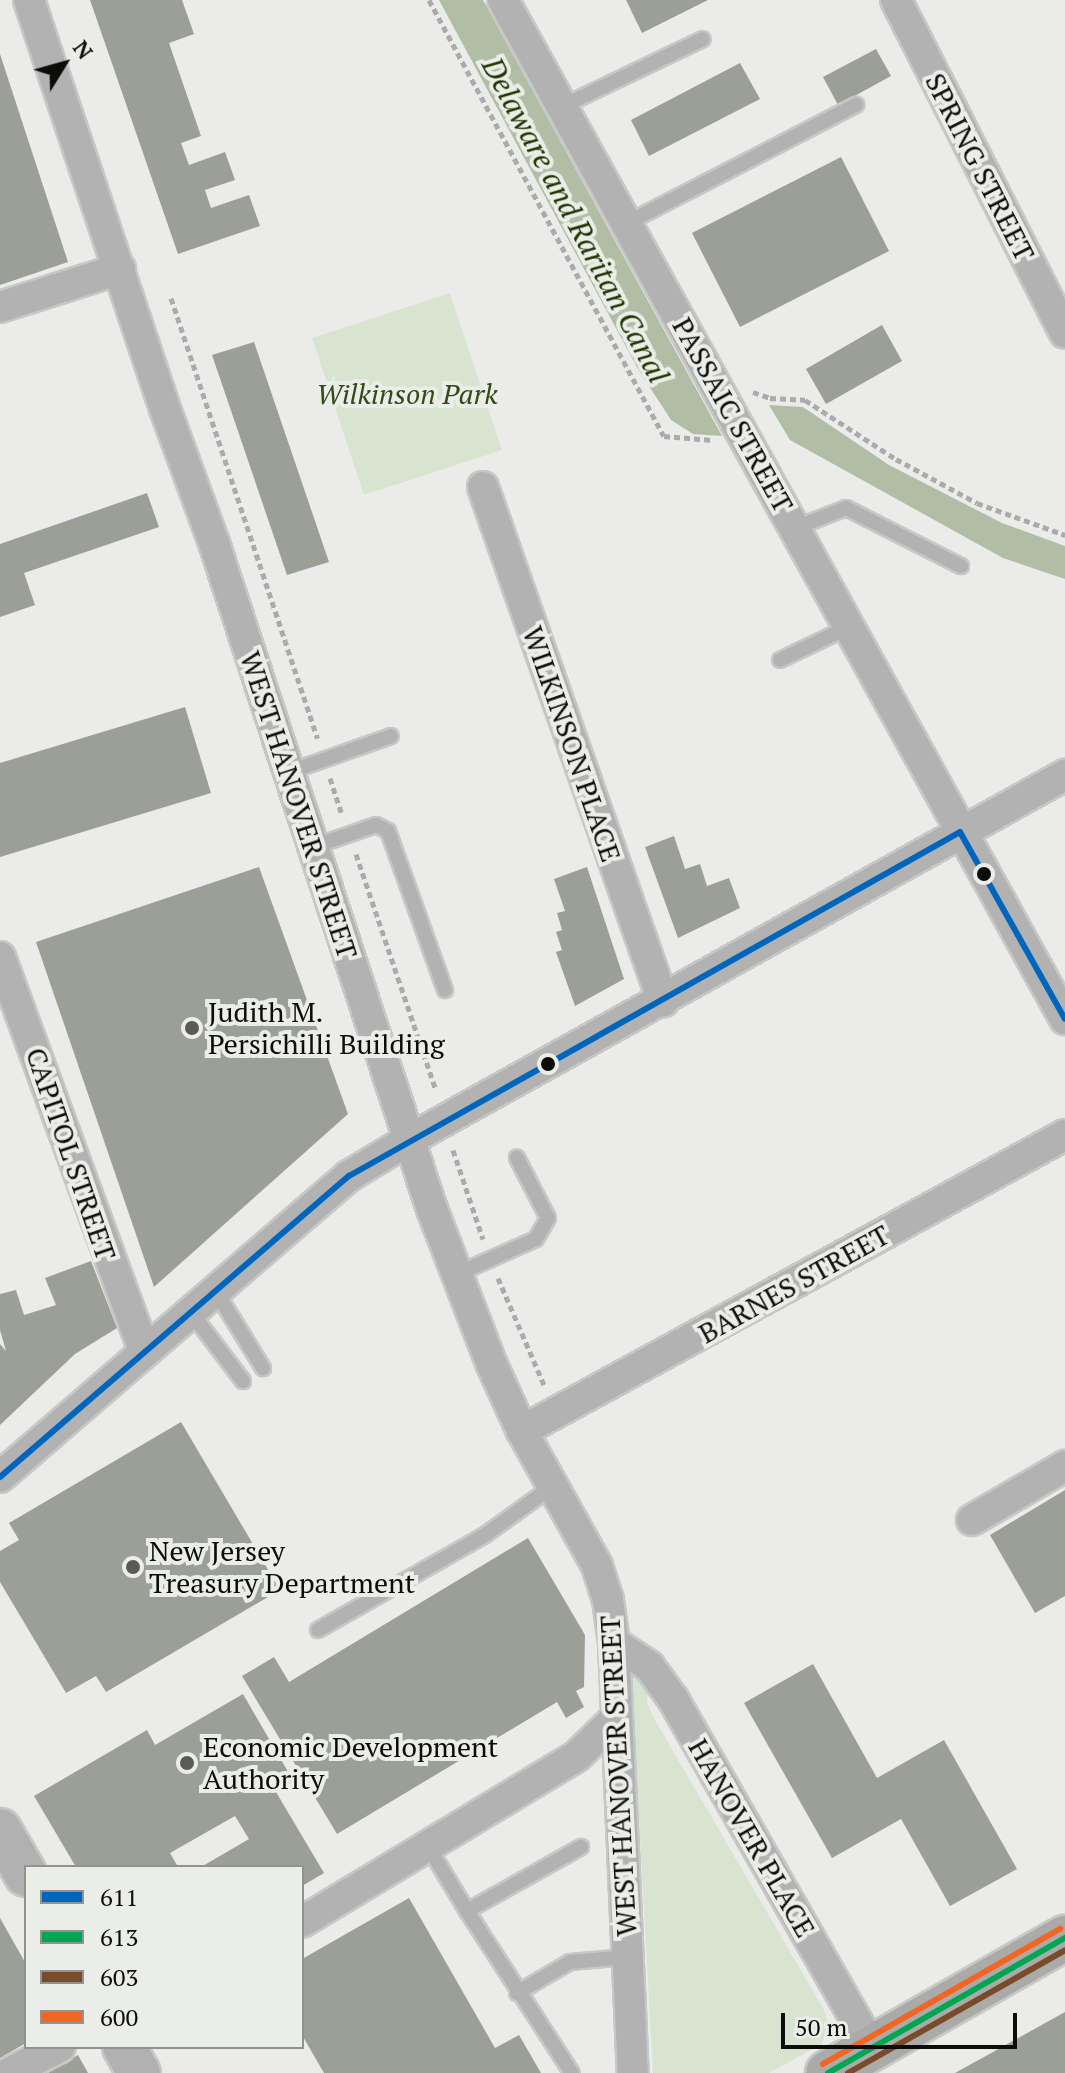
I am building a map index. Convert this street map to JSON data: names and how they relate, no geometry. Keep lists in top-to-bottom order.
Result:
{
  "streets": {
    "street": [
      "SPRING STREET",
      "PASSAIC STREET",
      "WILKINSON PLACE",
      "WEST HANOVER STREET",
      "CAPITOL STREET",
      "BARNES STREET",
      "HANOVER PLACE"
    ]
  },
  "crossings": [
    ["WEST HANOVER STREET", "BARNES STREET"],
    ["WEST HANOVER STREET", "HANOVER PLACE"]
  ],
  "water": ["Delaware and Raritan Canal"],
  "parks": ["Wilkinson Park"],
  "places": ["Judith M. Persichilli Building", "New Jersey Treasury Department", "Economic Development Authority"],
  "lines": [
    "transit line 611",
    "transit line 600",
    "transit line 613",
    "transit line 603"
  ],
  "legend": [
    "611",
    "613",
    "603",
    "600"
  ],
  "scale_bar": "50 m",
  "north": "top right"
}
